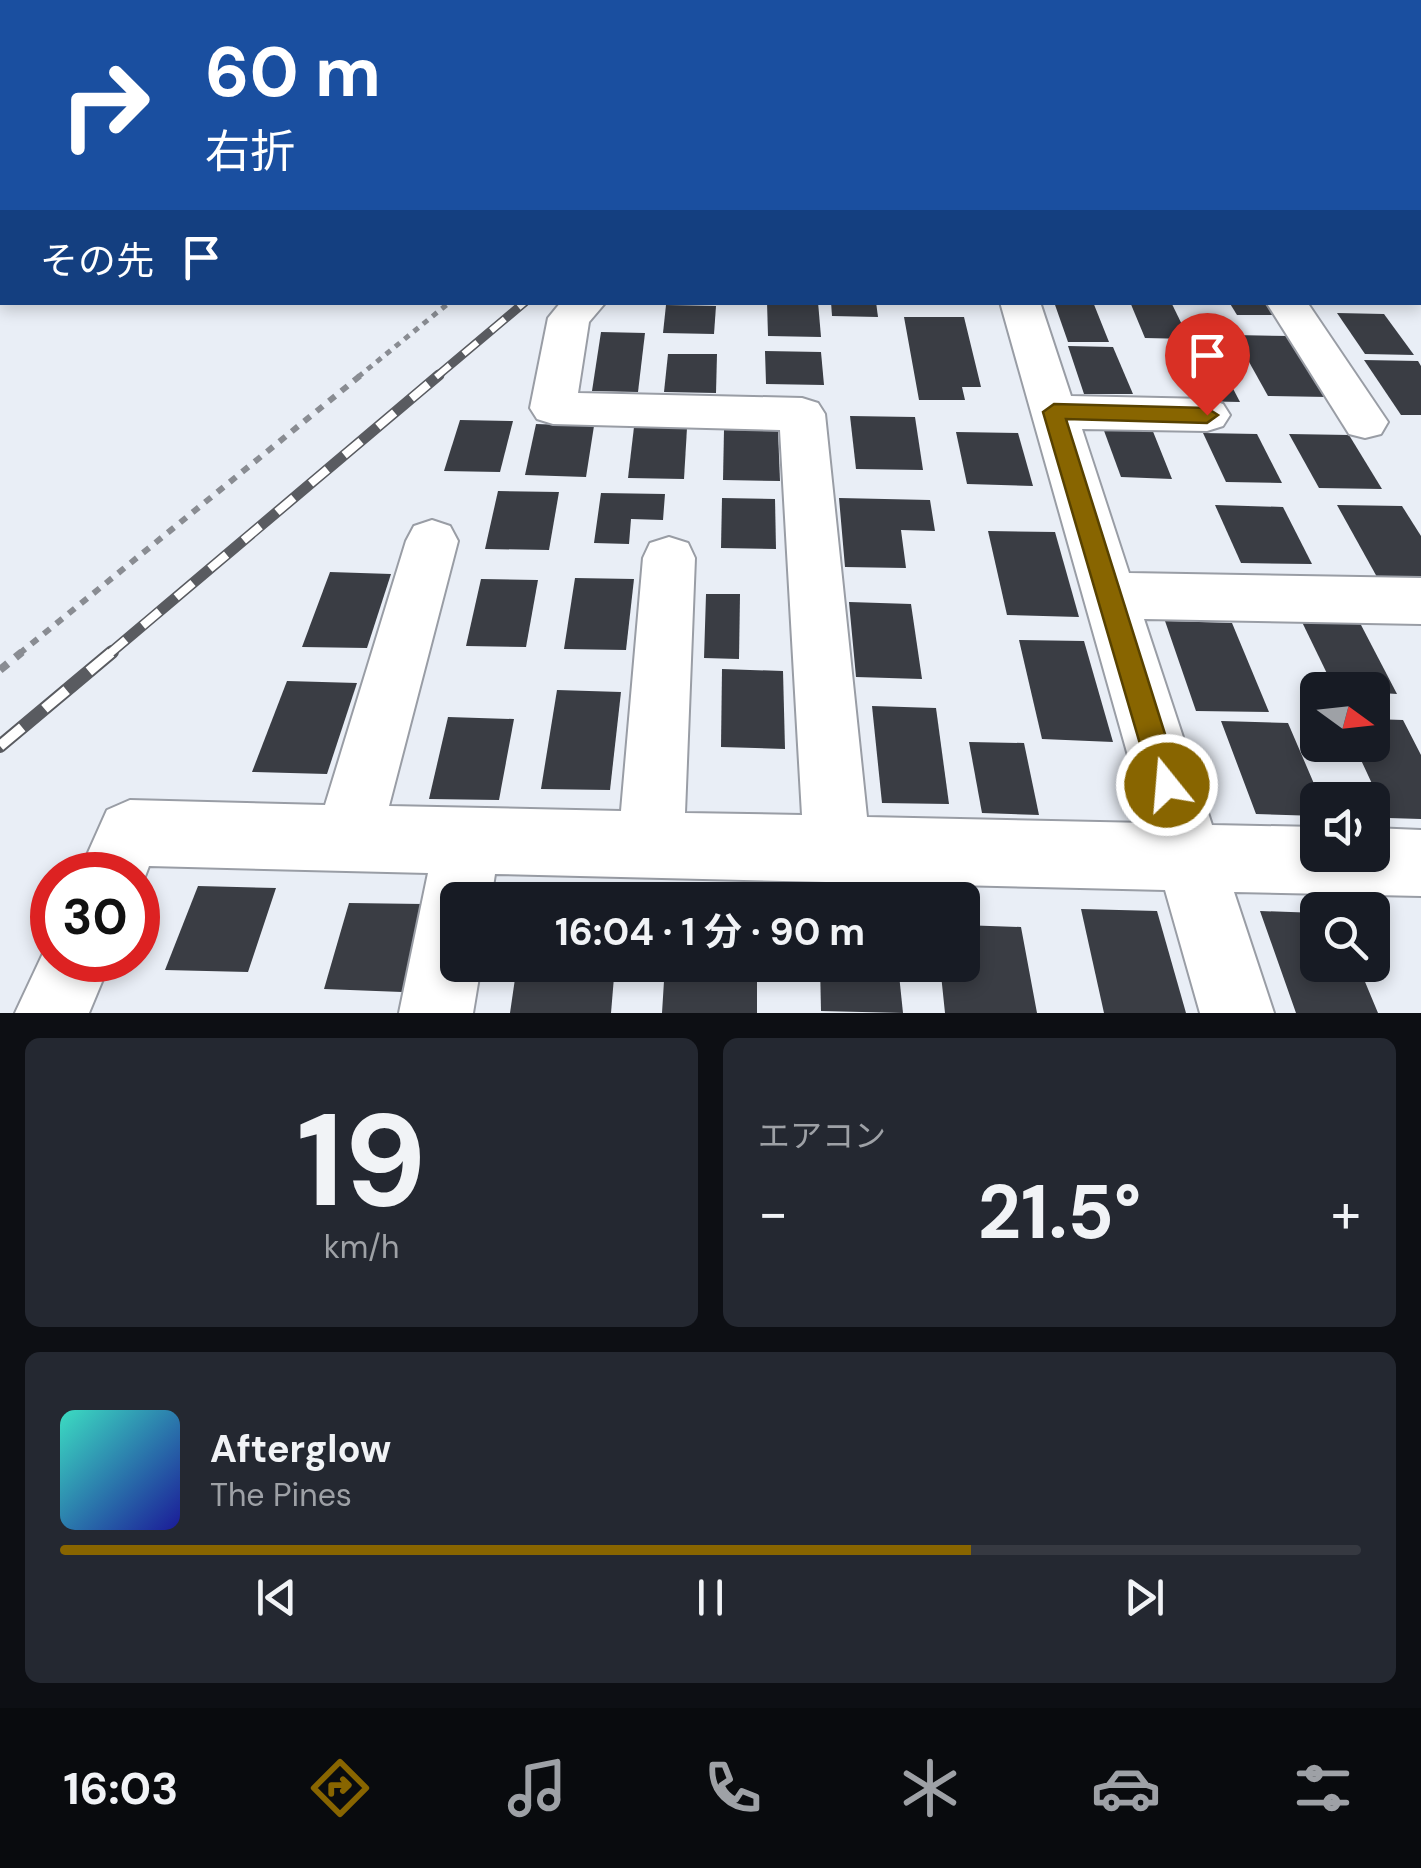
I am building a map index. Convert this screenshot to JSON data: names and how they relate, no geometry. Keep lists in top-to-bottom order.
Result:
{
  "north": "right",
  "page": {
    "turn": ["60 m", "右折"],
    "then": "その先",
    "limit": "30",
    "trip": "16:04 · 1 分 · 90 m",
    "tile": [
      ["19", "km/h"],
      "エアコン"
    ],
    "heat": ["−", "21.5°", "+"],
    "song": ["Afterglow", "The Pines"],
    "tabs": "16:03"
  }
}
